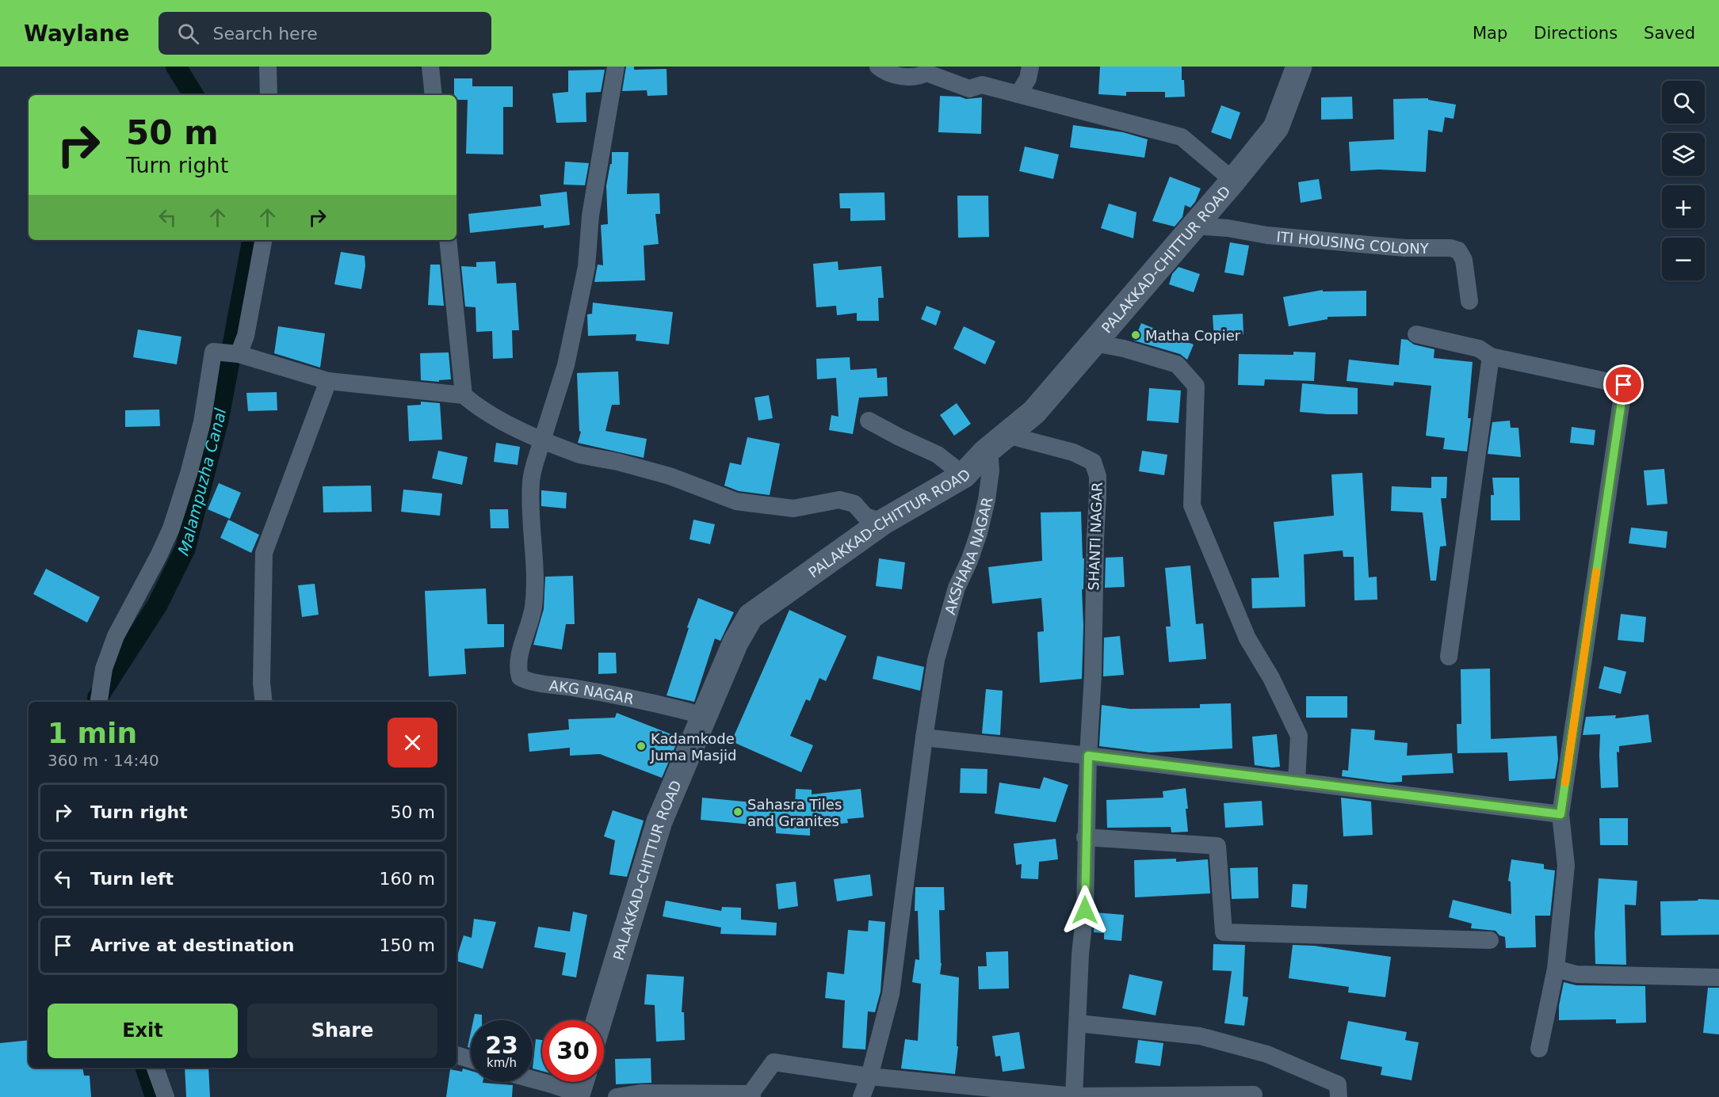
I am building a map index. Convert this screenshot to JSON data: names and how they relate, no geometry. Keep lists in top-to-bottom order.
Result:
{
  "streets": {
    "main road": ["PALAKKAD-CHITTUR ROAD"],
    "street": [
      "ITI HOUSING COLONY",
      "SHANTI NAGAR",
      "AKSHARA NAGAR",
      "AKG NAGAR"
    ]
  },
  "crossings": [
    ["ITI HOUSING COLONY", "PALAKKAD-CHITTUR ROAD"],
    ["PALAKKAD-CHITTUR ROAD", "SHANTI NAGAR"],
    ["PALAKKAD-CHITTUR ROAD", "AKSHARA NAGAR"],
    ["PALAKKAD-CHITTUR ROAD", "AKG NAGAR"],
    ["SHANTI NAGAR", "AKSHARA NAGAR"]
  ],
  "water": ["Malampuzha Canal"],
  "places": ["Matha Copier", "Kadamkode Juma Masjid", "Sahasra Tiles and Granites"],
  "page": {
    "header": "Waylane",
    "search": "Search here",
    "nav": ["Map", "Directions", "Saved"],
    "map_buttons": ["+", "−"],
    "turn": ["50 m", "Turn right"],
    "heading": ["1 min", "360 m · 14:40"],
    "list": [
      {
        "name": "Turn right",
        "value": "50 m"
      },
      {
        "name": "Turn left",
        "value": "160 m"
      },
      {
        "name": "Arrive at destination",
        "value": "150 m"
      }
    ],
    "buttons": ["Exit", "Share"],
    "speed": "23 km/h",
    "limit": "30"
  }
}
